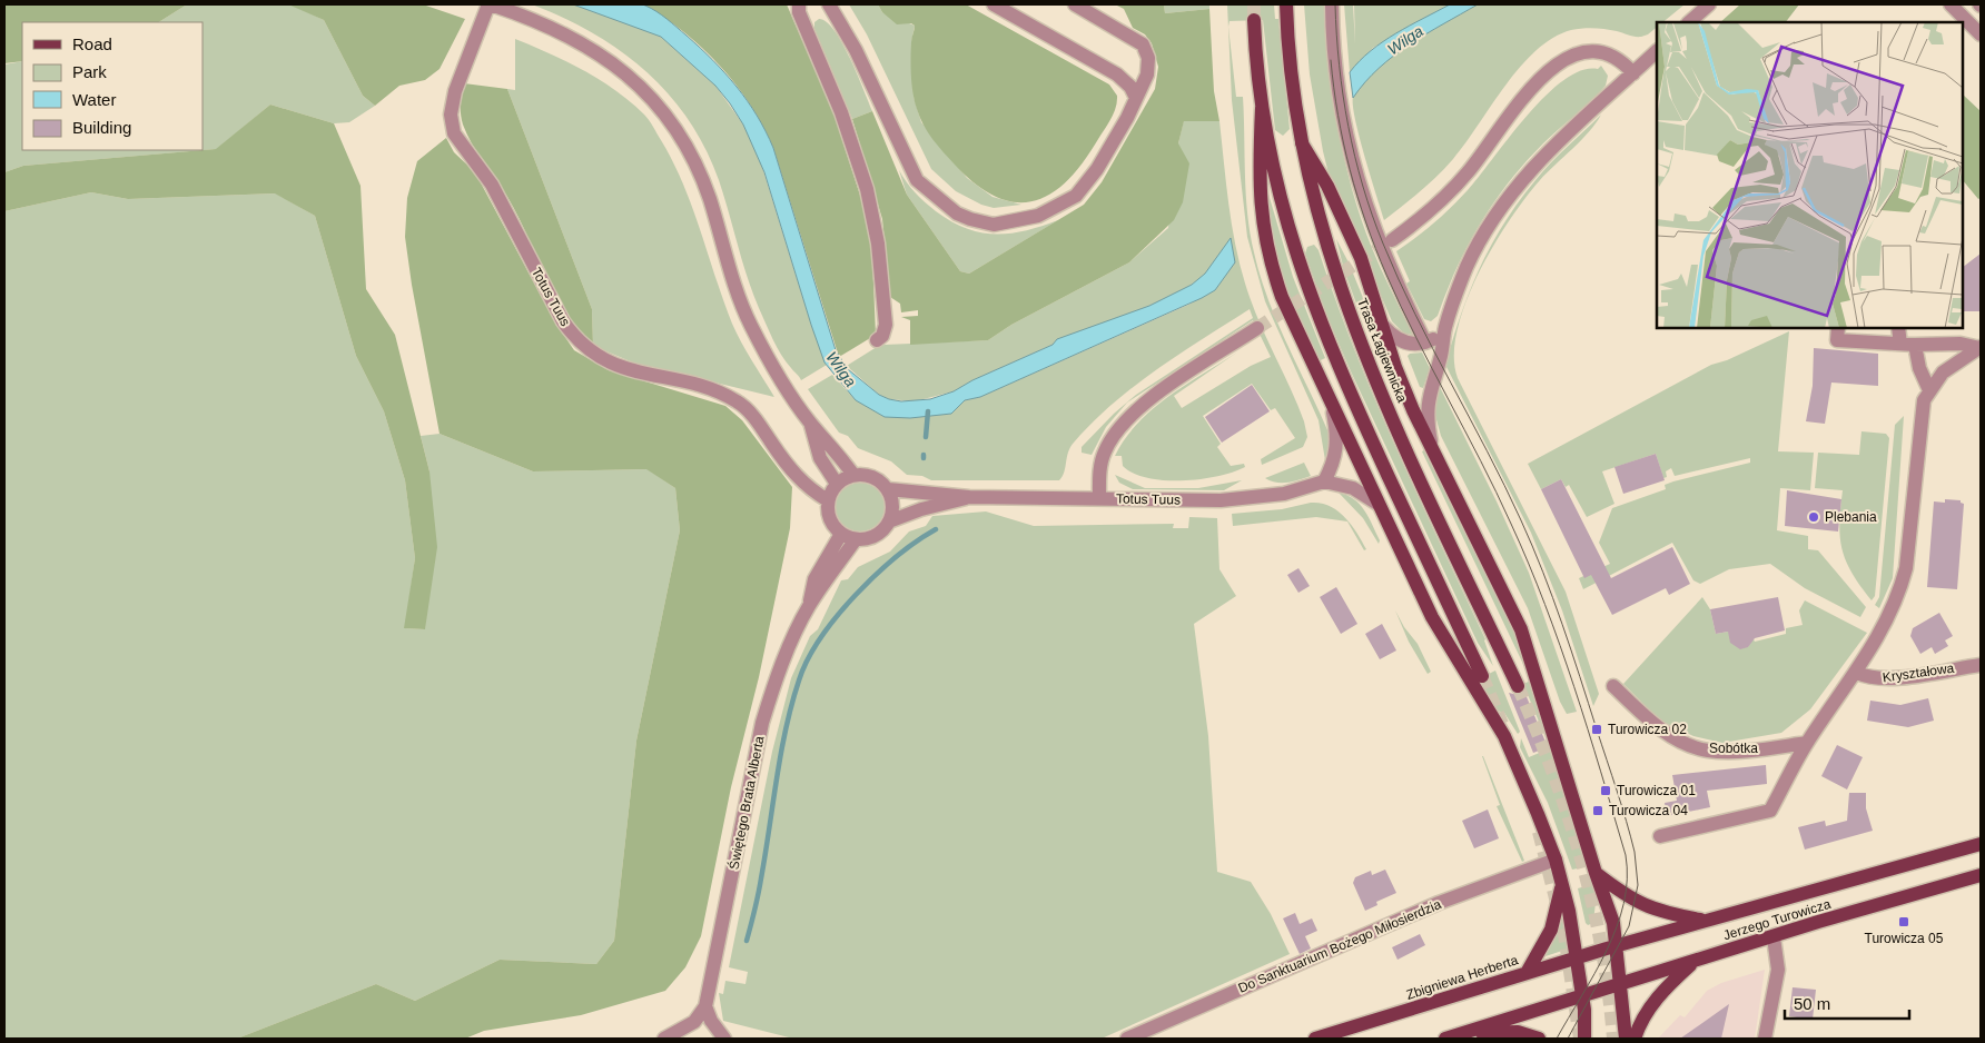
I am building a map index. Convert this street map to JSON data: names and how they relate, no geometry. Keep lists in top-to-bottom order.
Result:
{
  "streets": {
    "main road": ["Trasa Łagiewnicka", "Jerzego Turowicza", "Zbigniewa Herberta"],
    "street": [
      "Totus Tuus",
      "Kryształowa",
      "Sobótka",
      "Świętego Brata Alberta",
      "Do Sanktuarium Bożego Miłosierdzia"
    ]
  },
  "crossings": [
    ["Totus Tuus", "Świętego Brata Alberta"],
    ["Jerzego Turowicza", "Zbigniewa Herberta"]
  ],
  "water": ["Wilga"],
  "places": {
    "other": ["Plebania"],
    "transit": [
      "Turowicza 02",
      "Turowicza 01",
      "Turowicza 04",
      "Turowicza 05"
    ]
  },
  "legend": [
    "Road",
    "Park",
    "Water",
    "Building"
  ],
  "scale_bar": "50 m"
}
